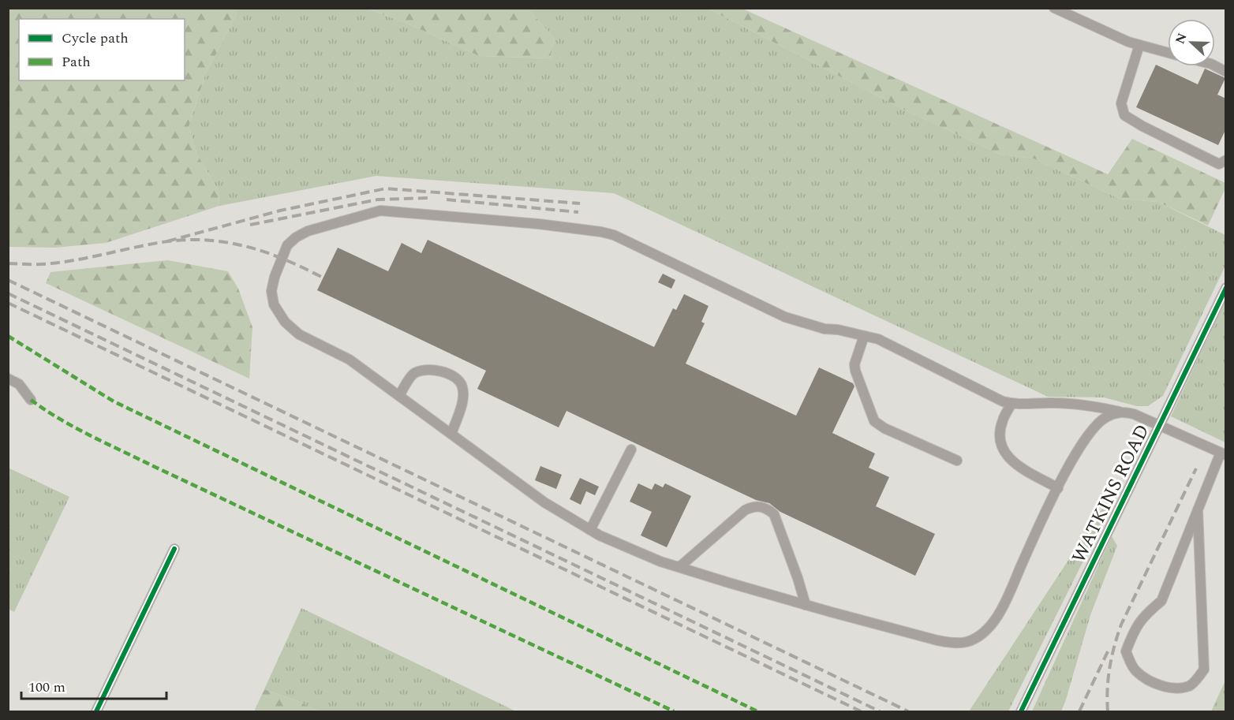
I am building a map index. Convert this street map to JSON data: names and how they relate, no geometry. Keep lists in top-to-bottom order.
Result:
{
  "streets": {
    "street": ["WATKINS ROAD"]
  },
  "legend": ["Cycle path", "Path"],
  "scale_bar": "100 m",
  "north": "left"
}
